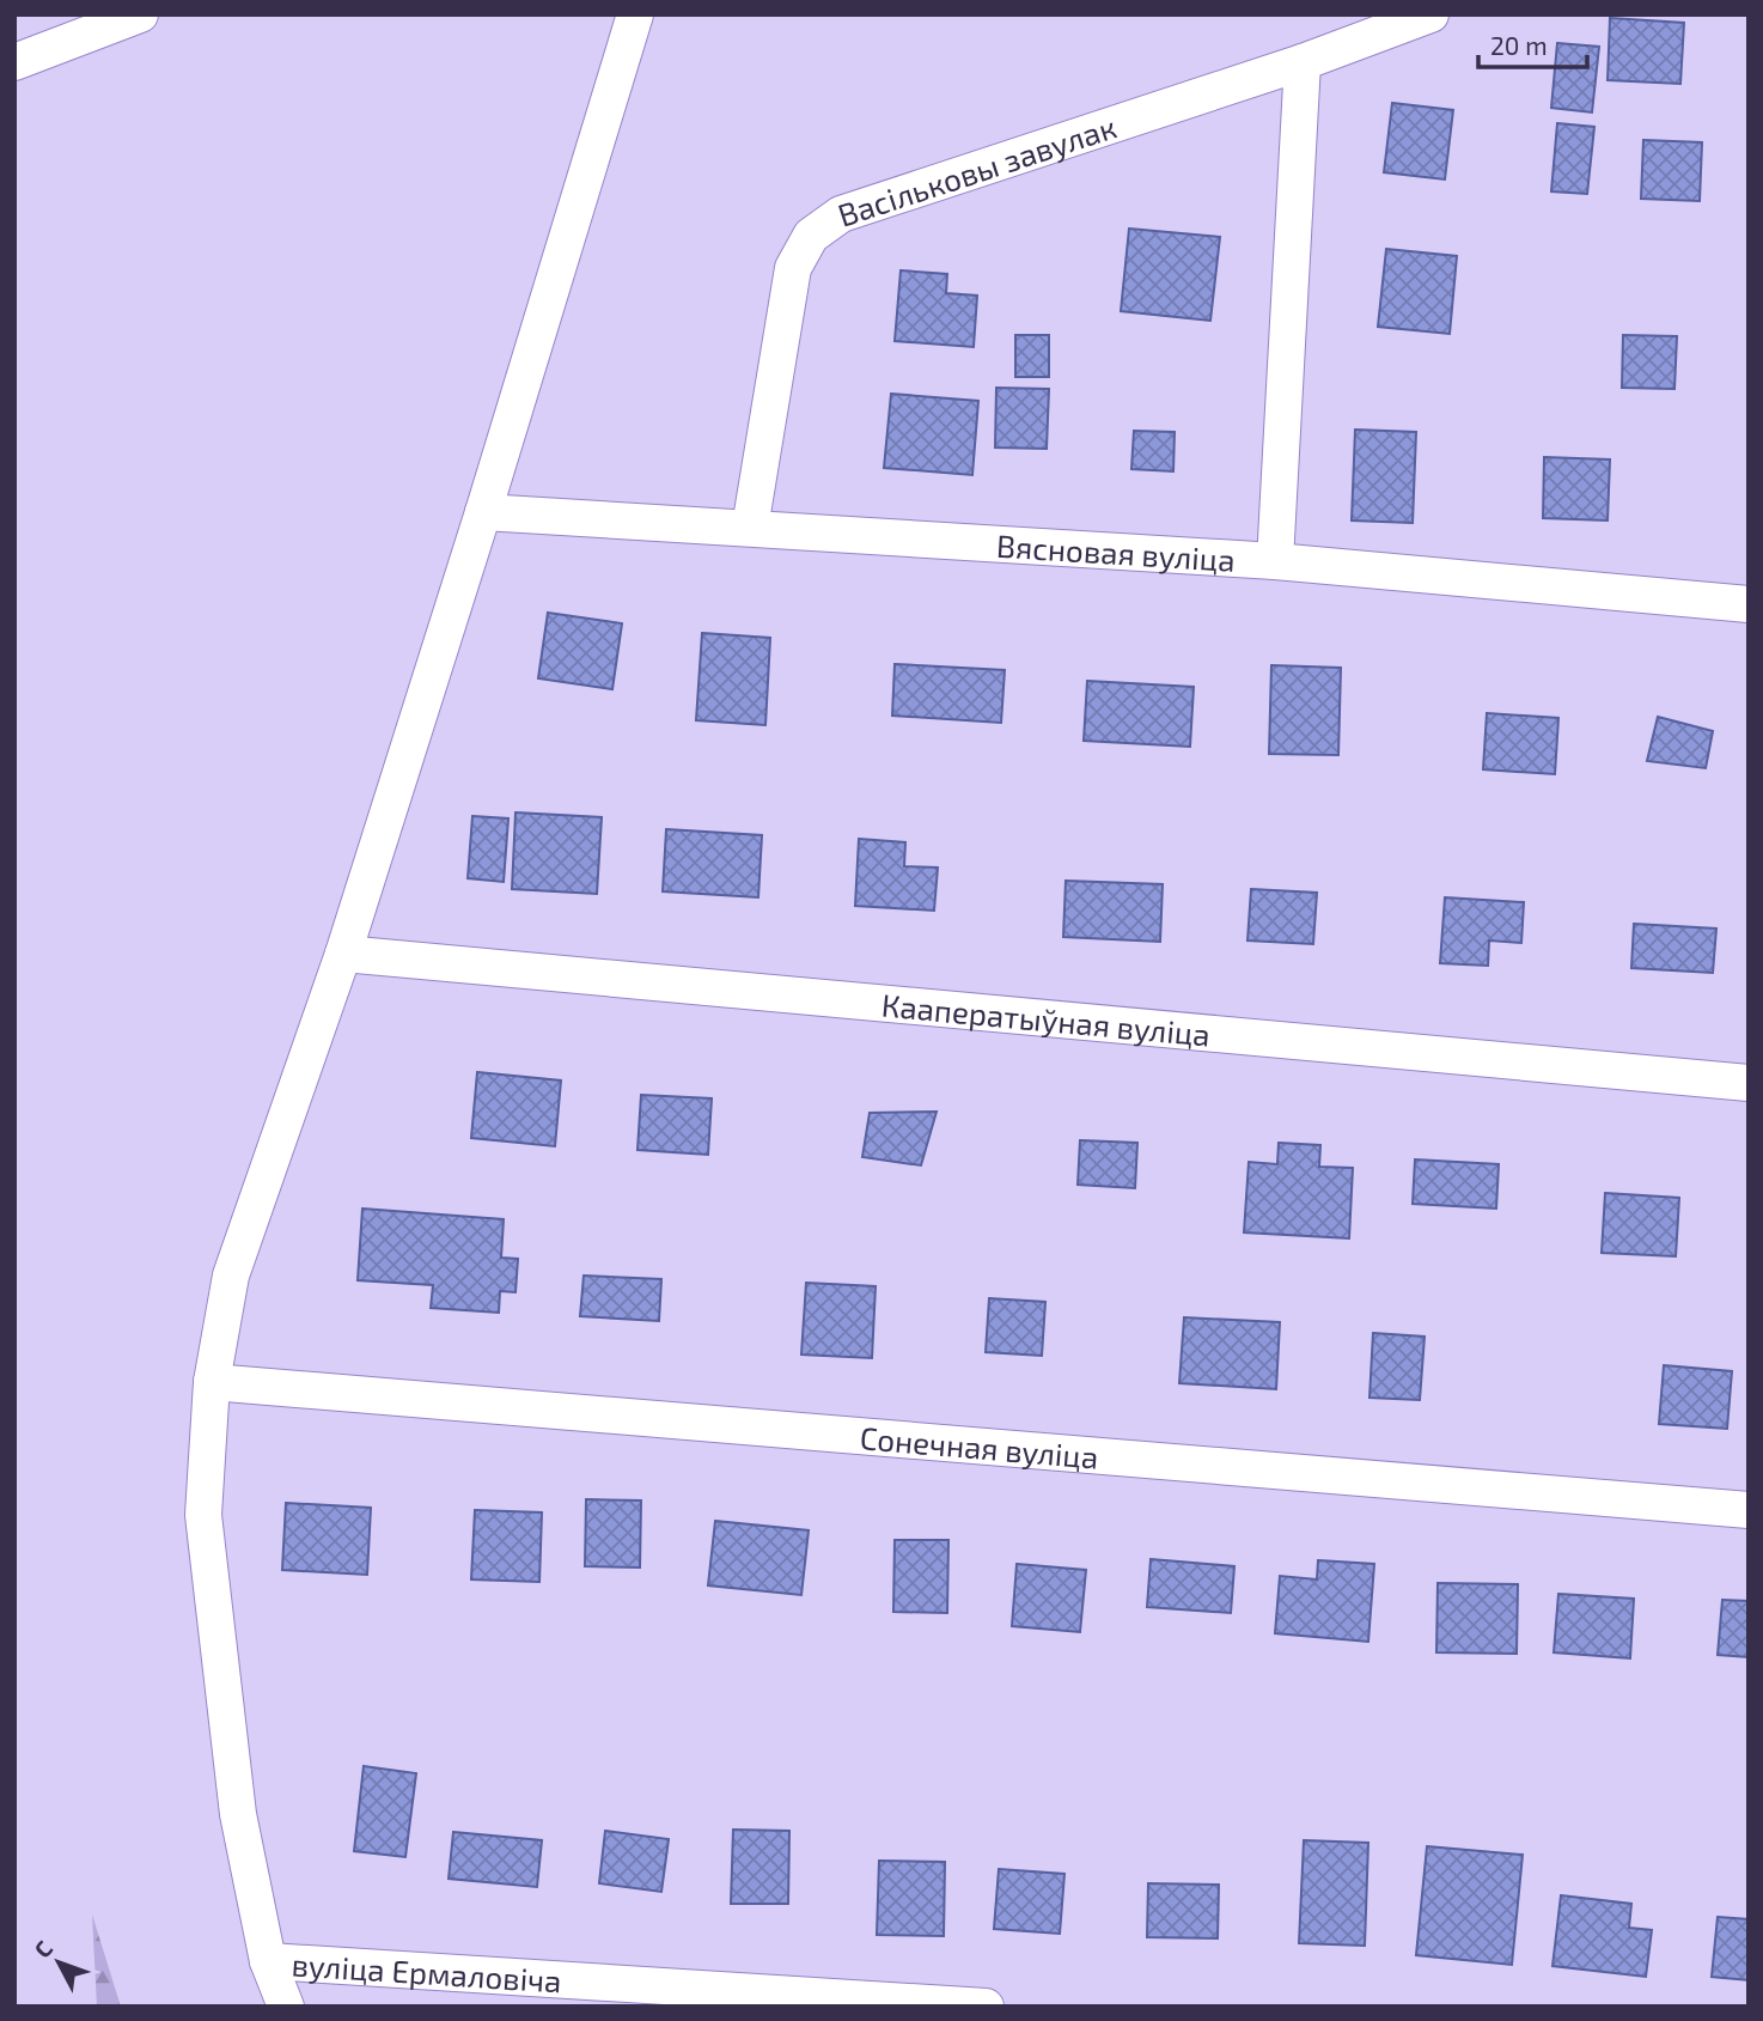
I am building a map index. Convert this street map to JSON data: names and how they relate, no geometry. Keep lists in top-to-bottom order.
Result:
{
  "streets": {
    "street": [
      "Васільковы завулак",
      "Вясновая вуліца",
      "Кааператыўная вуліца",
      "Сонечная вуліца",
      "вуліца Ермаловіча"
    ]
  },
  "crossings": [
    ["Васільковы завулак", "Вясновая вуліца"]
  ],
  "scale_bar": "20 m",
  "north": "top left"
}
